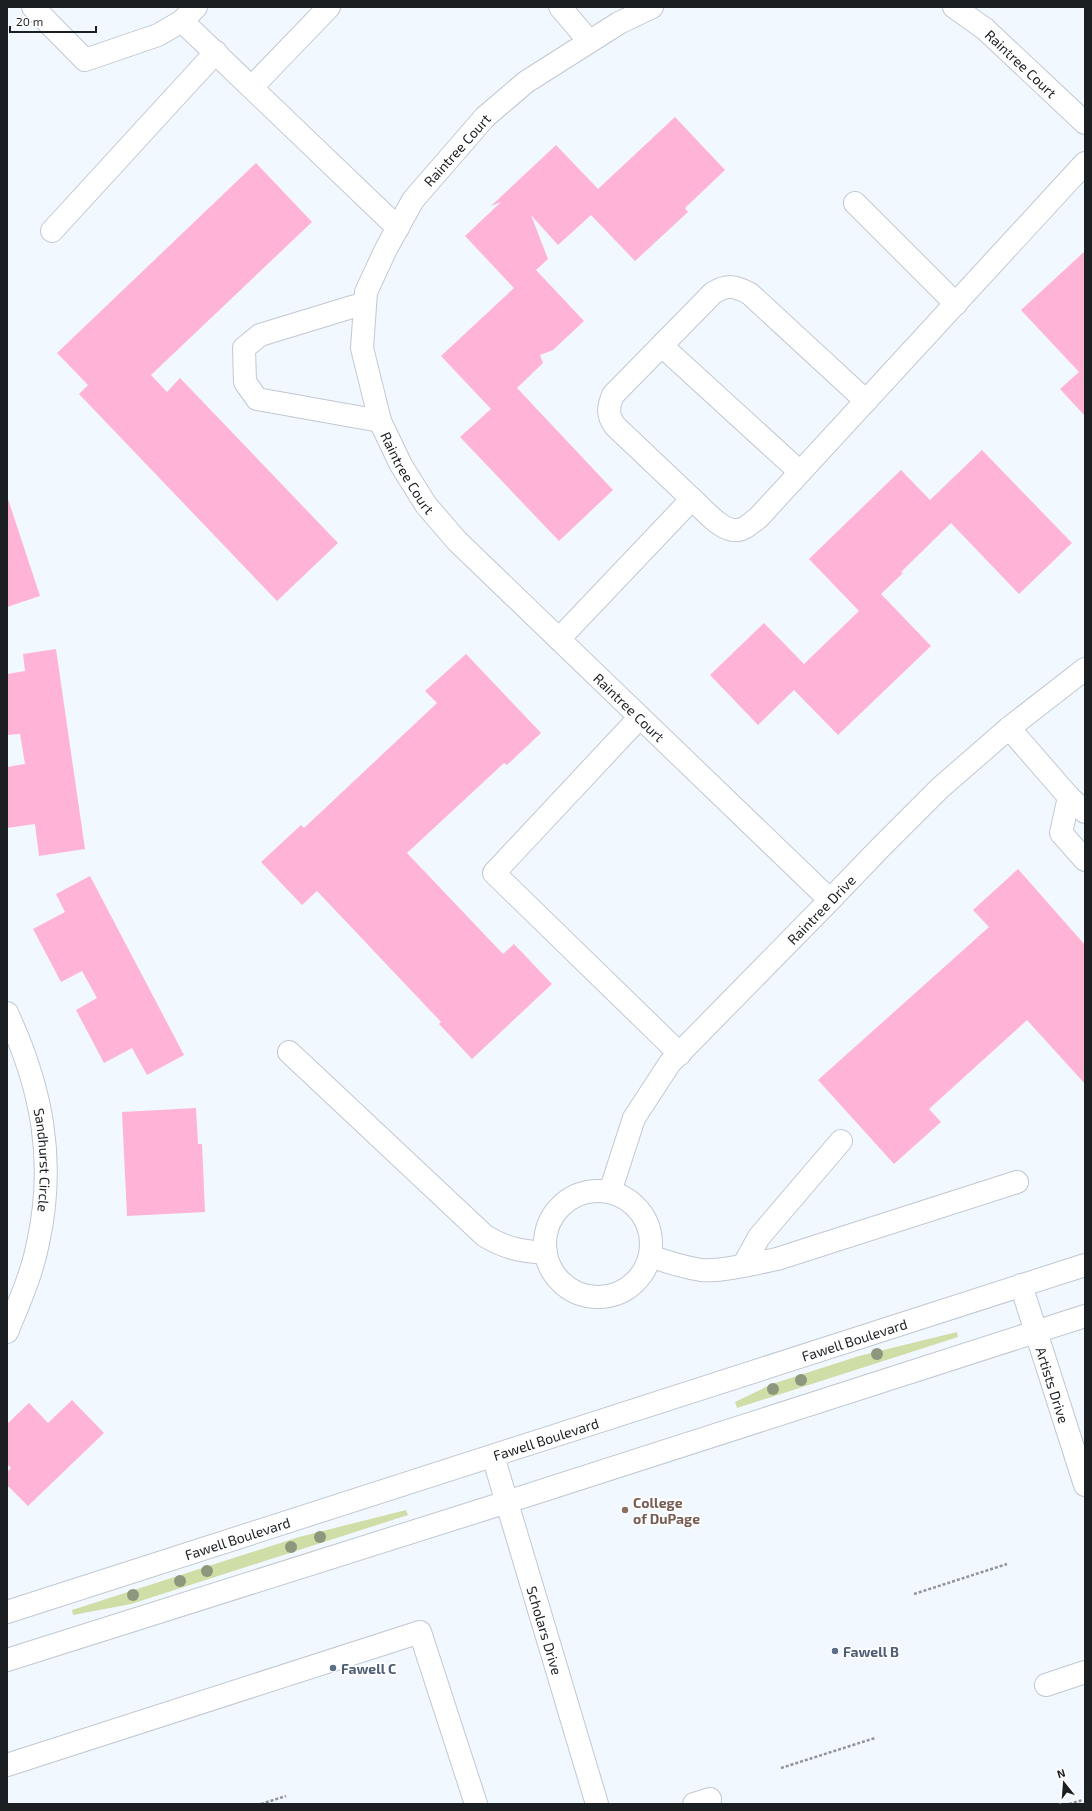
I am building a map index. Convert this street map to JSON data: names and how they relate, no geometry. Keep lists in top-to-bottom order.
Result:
{
  "streets": {
    "street": [
      "Raintree Court",
      "Raintree Drive",
      "Sandhurst Circle",
      "Fawell Boulevard",
      "Artists Drive",
      "Scholars Drive"
    ]
  },
  "crossings": [
    ["Raintree Court", "Raintree Drive"],
    ["Fawell Boulevard", "Artists Drive"],
    ["Fawell Boulevard", "Scholars Drive"]
  ],
  "places": ["College of DuPage", "Fawell B", "Fawell C"],
  "scale_bar": "20 m",
  "north": "top"
}
